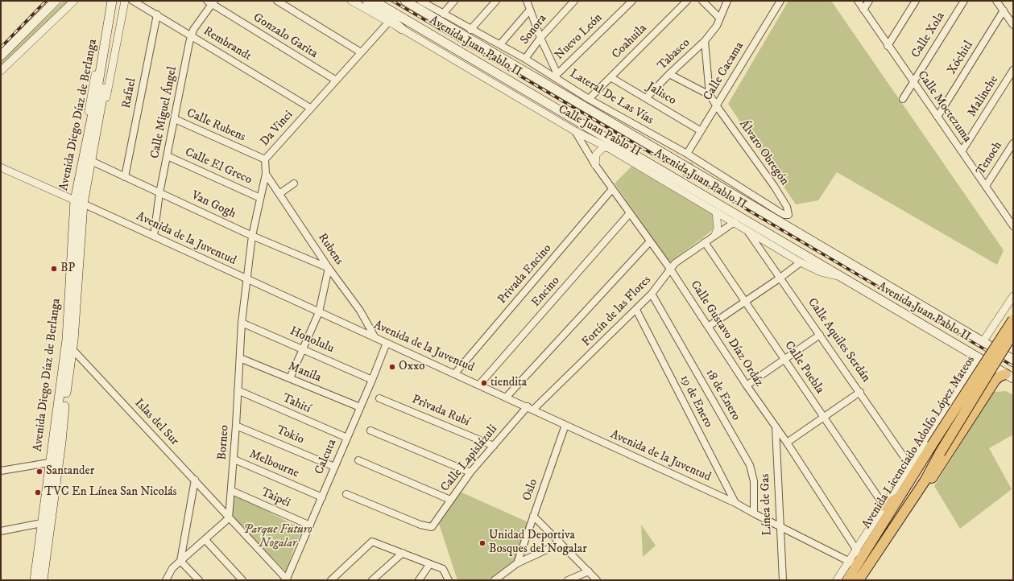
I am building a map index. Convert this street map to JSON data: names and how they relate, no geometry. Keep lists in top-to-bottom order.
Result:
{
  "streets": {
    "main road": ["Avenida Juan Pablo II", "Avenida Diego Díaz de Berlanga", "Avenida Licenciado Adolfo López Mateos"],
    "street": [
      "Sonora",
      "Calle Xola",
      "Gonzalo Garita",
      "Nuevo León",
      "Coahuila",
      "Rembrandt",
      "Tabasco",
      "Xóchitl",
      "Calle Cacama",
      "Rafael",
      "Jalisco",
      "Malinche",
      "Lateral De Las Vías",
      "Calle Moctezuma",
      "Calle Miguel Ángel",
      "Calle Rubens",
      "Da Vinci",
      "Calle Juan Pablo II",
      "Álvaro Obregón",
      "Tenoch",
      "Calle El Greco",
      "Van Gogh",
      "Avenida de la Juventud",
      "Rubens",
      "Privada Encino",
      "Encino",
      "Fortín de las Flores",
      "Calle Gustavo Díaz Ordáz",
      "Honolulu",
      "Calle Aquiles Serdán",
      "Calle Puebla",
      "Manila",
      "18 de Enero",
      "19 de Enero",
      "Tahití",
      "Privada Rubí",
      "Islas del Sur",
      "Tokio",
      "Borneo",
      "Calcuta",
      "Calle Lapislázuli",
      "Melbourne",
      "Oslo",
      "Taipéi",
      "Línea de Gas"
    ]
  },
  "crossings": [
    ["Sonora", "Lateral De Las Vías"],
    ["Calle Xola", "Calle Moctezuma"],
    ["Gonzalo Garita", "Calle Miguel Ángel"],
    ["Gonzalo Garita", "Da Vinci"],
    ["Nuevo León", "Lateral De Las Vías"],
    ["Coahuila", "Jalisco"],
    ["Coahuila", "Lateral De Las Vías"],
    ["Rembrandt", "Rafael"],
    ["Rembrandt", "Calle Miguel Ángel"],
    ["Rembrandt", "Da Vinci"],
    ["Avenida Juan Pablo II", "Calle Juan Pablo II"],
    ["Tabasco", "Jalisco"],
    ["Xóchitl", "Calle Moctezuma"],
    ["Calle Cacama", "Jalisco"],
    ["Calle Cacama", "Lateral De Las Vías"],
    ["Calle Cacama", "Álvaro Obregón"],
    ["Rafael", "Van Gogh"],
    ["Malinche", "Calle Moctezuma"],
    ["Lateral De Las Vías", "Álvaro Obregón"],
    ["Calle Moctezuma", "Tenoch"],
    ["Calle Miguel Ángel", "Calle Rubens"],
    ["Calle Miguel Ángel", "Calle El Greco"],
    ["Calle Miguel Ángel", "Van Gogh"],
    ["Calle Miguel Ángel", "Avenida de la Juventud"],
    ["Avenida Diego Díaz de Berlanga", "Van Gogh"],
    ["Avenida Diego Díaz de Berlanga", "Avenida de la Juventud"],
    ["Avenida Diego Díaz de Berlanga", "Islas del Sur"],
    ["Calle Rubens", "Da Vinci"],
    ["Da Vinci", "Calle Juan Pablo II"],
    ["Da Vinci", "Calle El Greco"],
    ["Da Vinci", "Van Gogh"],
    ["Da Vinci", "Avenida de la Juventud"],
    ["Da Vinci", "Rubens"],
    ["Da Vinci", "Borneo"],
    ["Calle Juan Pablo II", "Fortín de las Flores"],
    ["Calle Juan Pablo II", "Calle Gustavo Díaz Ordáz"],
    ["Calle Juan Pablo II", "Calle Aquiles Serdán"],
    ["Van Gogh", "Rubens"],
    ["Avenida de la Juventud", "Rubens"],
    ["Avenida de la Juventud", "Privada Encino"],
    ["Avenida de la Juventud", "Encino"],
    ["Avenida de la Juventud", "Fortín de las Flores"],
    ["Avenida de la Juventud", "18 de Enero"],
    ["Avenida de la Juventud", "19 de Enero"],
    ["Avenida de la Juventud", "Borneo"],
    ["Avenida de la Juventud", "Avenida Licenciado Adolfo López Mateos"],
    ["Avenida de la Juventud", "Calcuta"],
    ["Avenida de la Juventud", "Calle Lapislázuli"],
    ["Avenida de la Juventud", "Oslo"],
    ["Avenida de la Juventud", "Línea de Gas"],
    ["Privada Encino", "Calle Gustavo Díaz Ordáz"],
    ["Encino", "Calle Gustavo Díaz Ordáz"],
    ["Fortín de las Flores", "Calle Gustavo Díaz Ordáz"],
    ["Fortín de las Flores", "Calle Puebla"],
    ["Fortín de las Flores", "18 de Enero"],
    ["Fortín de las Flores", "19 de Enero"],
    ["Fortín de las Flores", "Calle Lapislázuli"],
    ["Calle Gustavo Díaz Ordáz", "Línea de Gas"],
    ["Honolulu", "Borneo"],
    ["Honolulu", "Calcuta"],
    ["Manila", "Borneo"],
    ["Manila", "Calcuta"],
    ["Tahití", "Borneo"],
    ["Tahití", "Calcuta"],
    ["Privada Rubí", "Calle Lapislázuli"],
    ["Islas del Sur", "Borneo"],
    ["Islas del Sur", "Calcuta"],
    ["Tokio", "Borneo"],
    ["Tokio", "Calcuta"],
    ["Borneo", "Melbourne"],
    ["Borneo", "Taipéi"],
    ["Calcuta", "Melbourne"],
    ["Calcuta", "Taipéi"]
  ],
  "parks": ["Parque Futuro Nogalar"],
  "places": [
    "BP",
    "Oxxo",
    "tiendita",
    "Santander",
    "TVC En Línea San Nicolás",
    "Unidad Deportiva Bosques del Nogalar"
  ]
}
